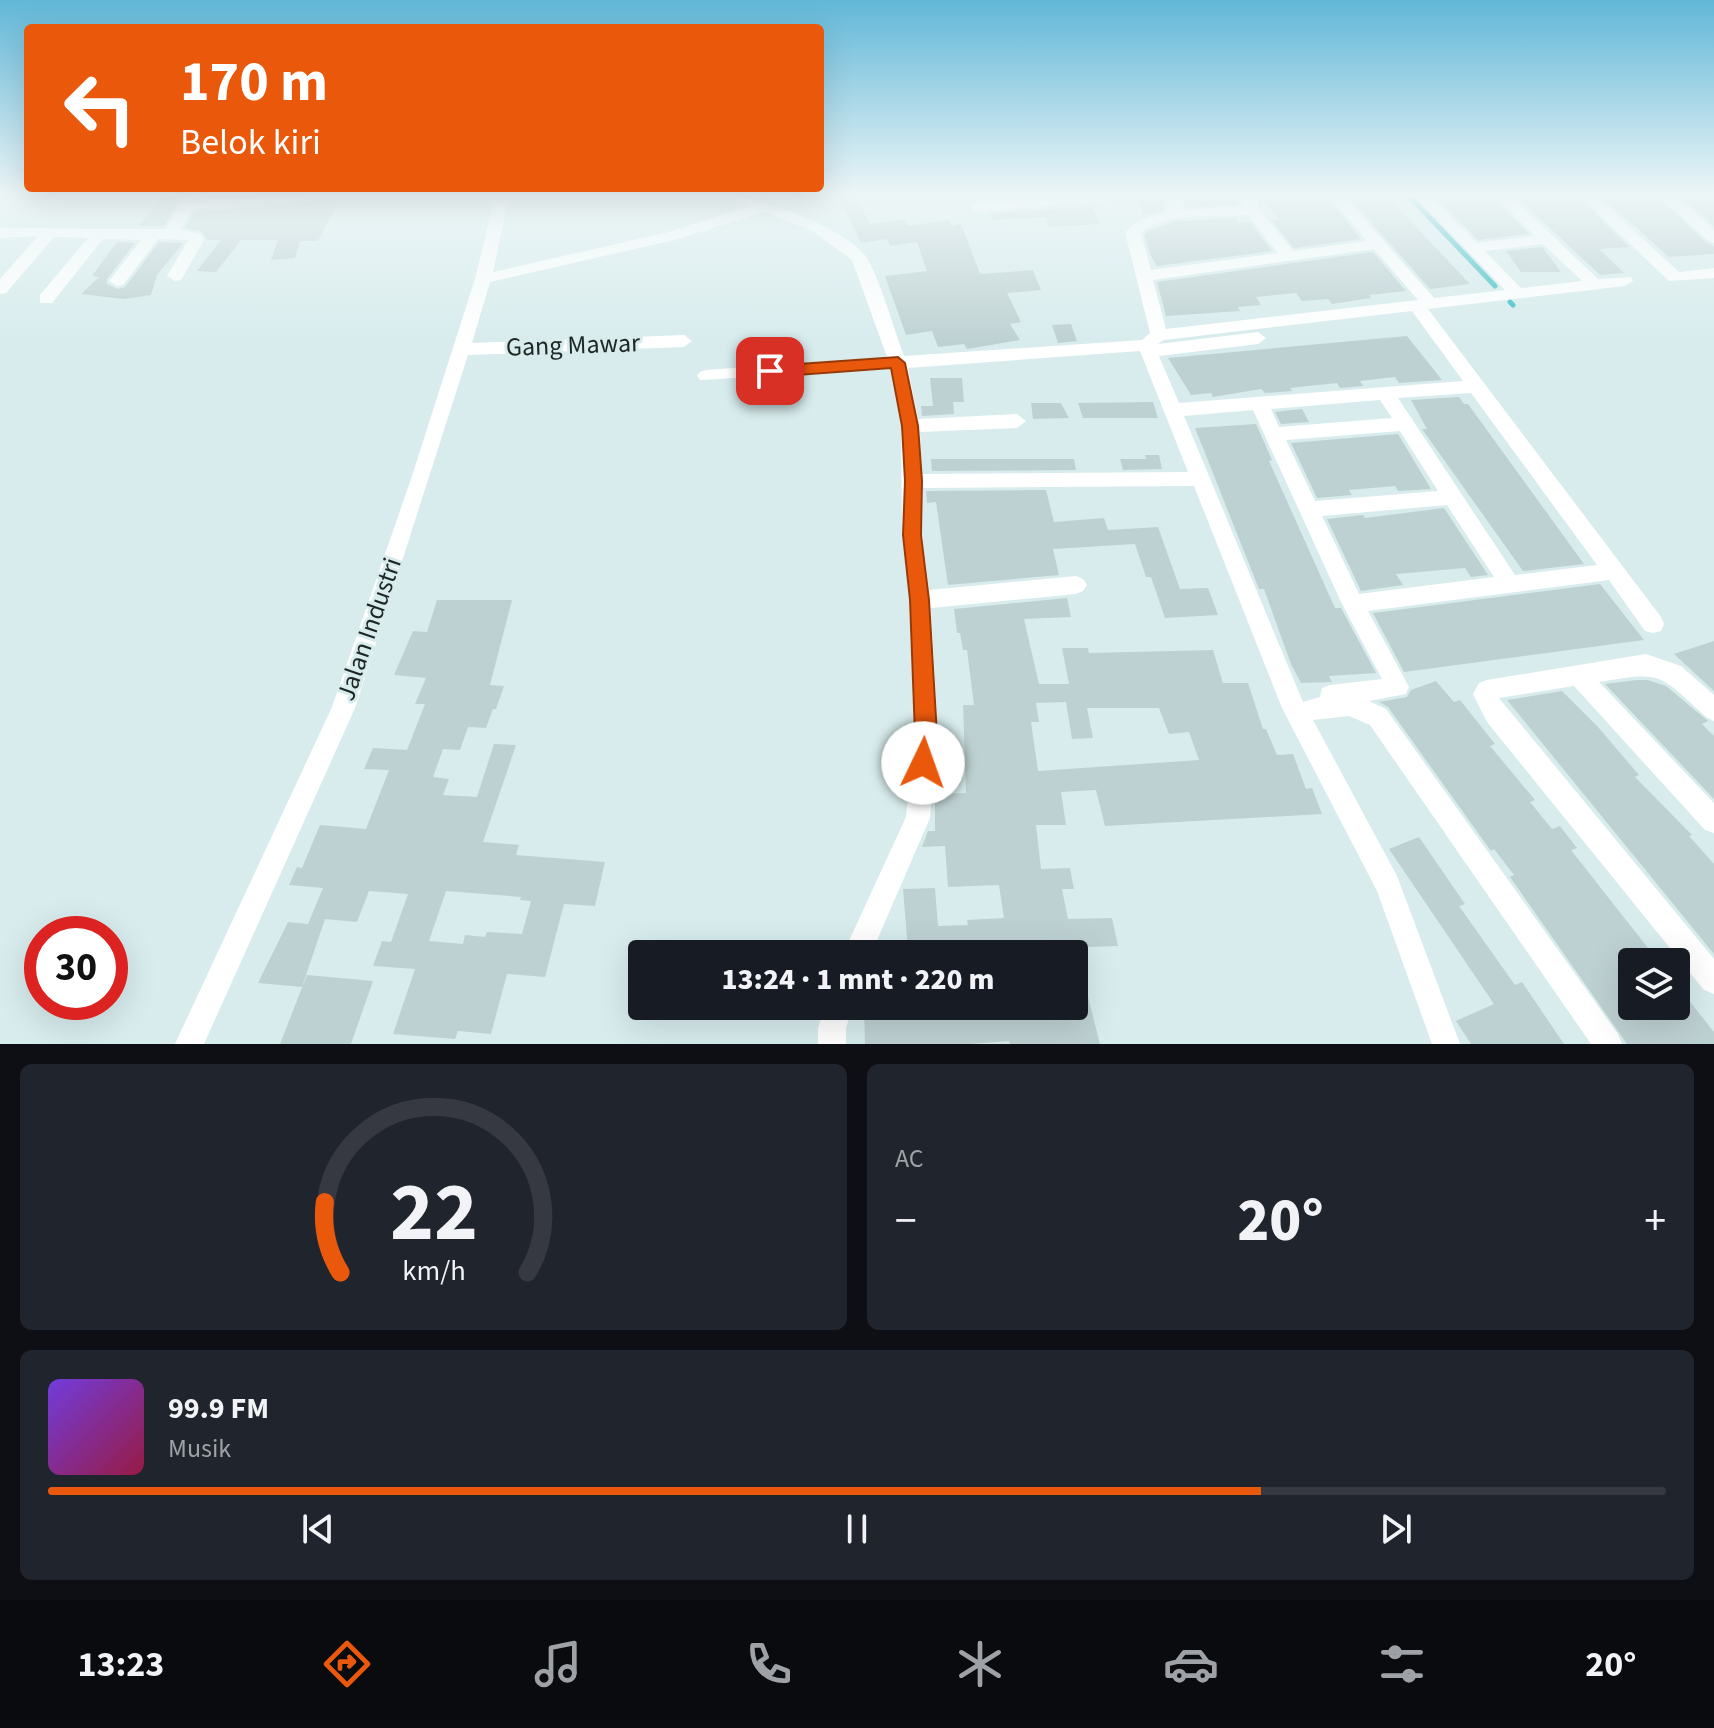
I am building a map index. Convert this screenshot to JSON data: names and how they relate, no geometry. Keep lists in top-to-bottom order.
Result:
{
  "streets": {
    "street": ["Gang Mawar", "Jalan Industri"]
  },
  "crossings": [
    ["Gang Mawar", "Jalan Industri"]
  ],
  "page": {
    "turn": ["170 m", "Belok kiri"],
    "limit": "30",
    "trip": "13:24 · 1 mnt · 220 m",
    "tile": "AC",
    "heat": ["−", "20°", "+"],
    "song": ["99.9 FM", "Musik"],
    "tabs": ["13:23", "20°"],
    "gauge": ["22", "km/h"]
  }
}
